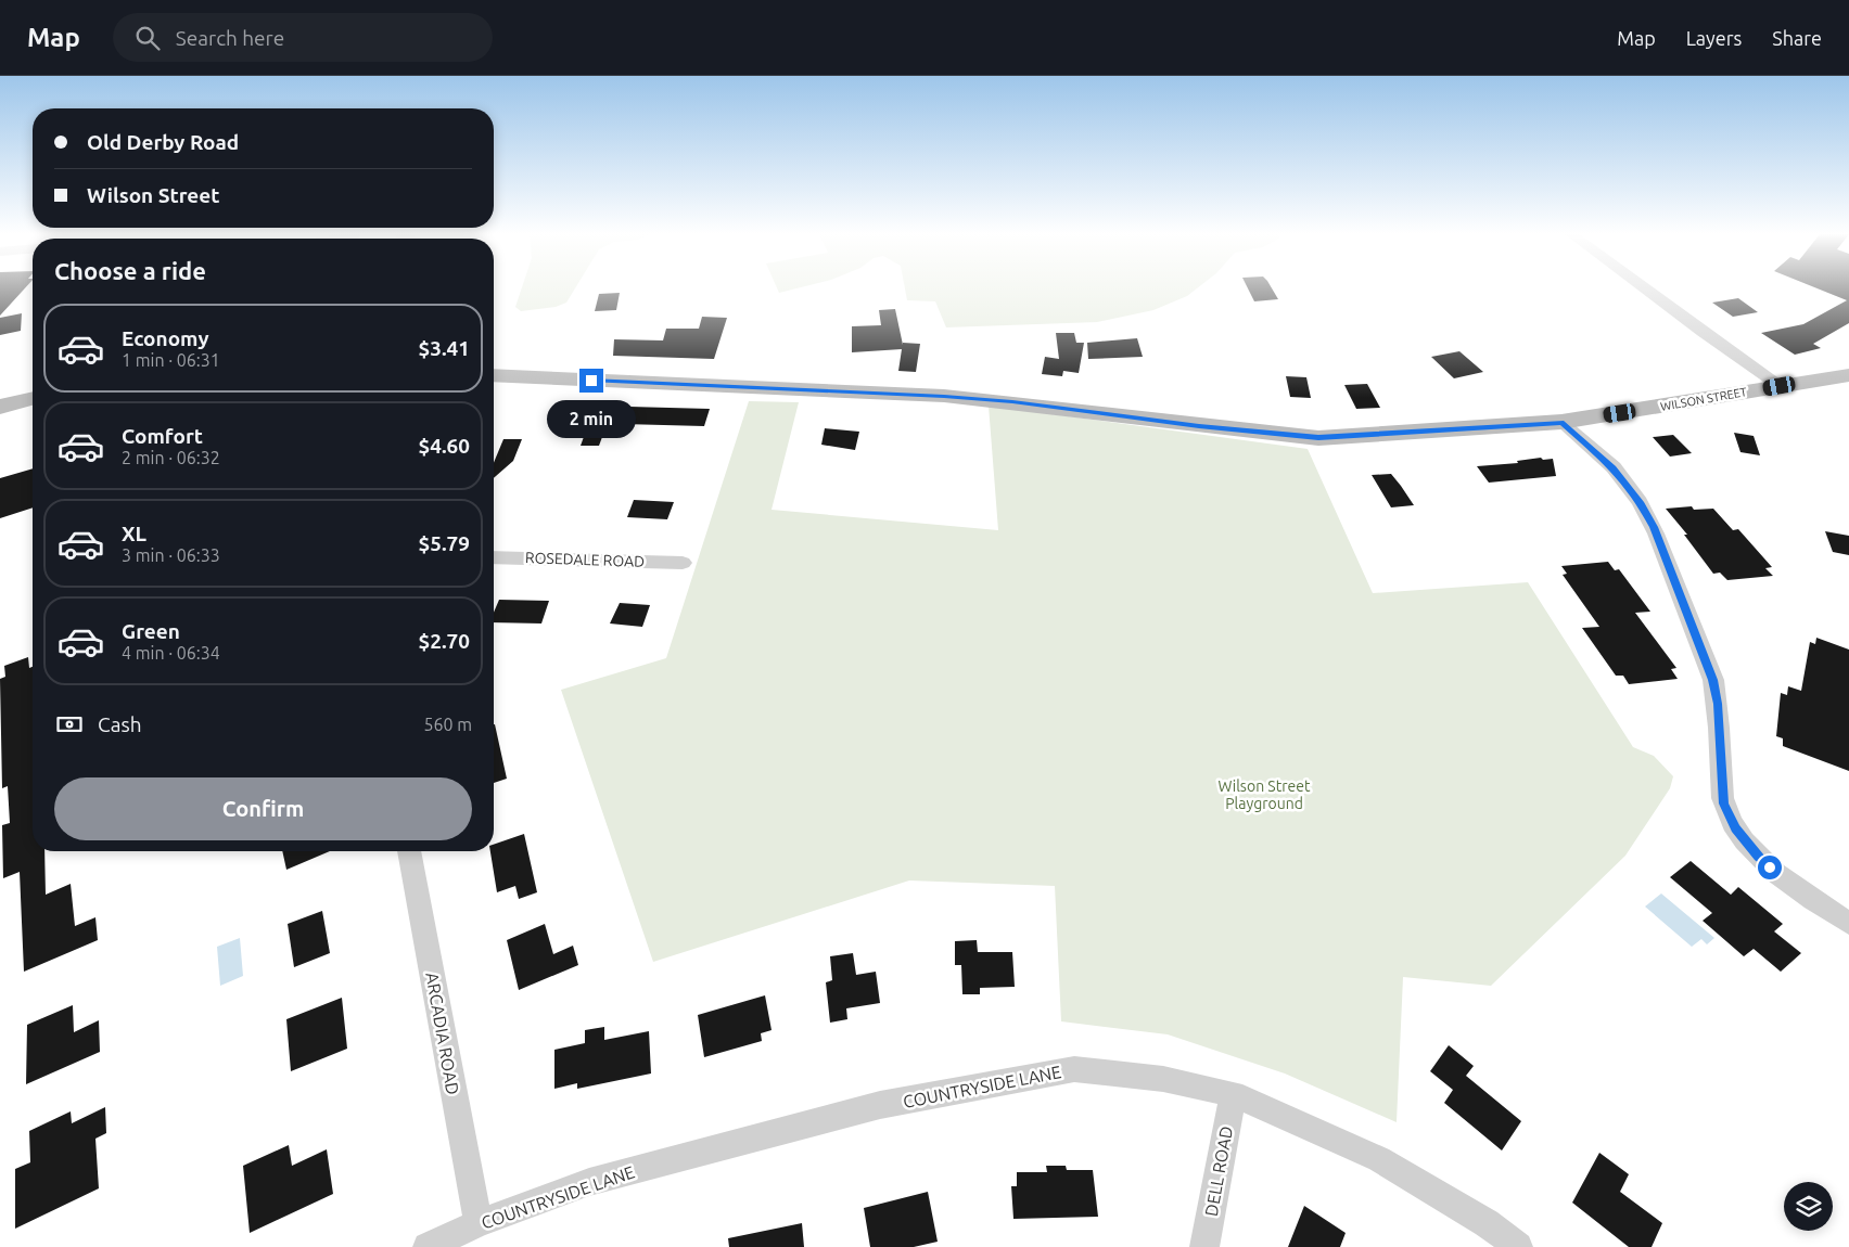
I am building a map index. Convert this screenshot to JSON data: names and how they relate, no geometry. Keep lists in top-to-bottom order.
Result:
{
  "streets": {
    "street": [
      "WILSON STREET",
      "ROSEDALE ROAD",
      "ARCADIA ROAD",
      "COUNTRYSIDE LANE",
      "DELL ROAD"
    ]
  },
  "crossings": [
    ["ARCADIA ROAD", "COUNTRYSIDE LANE"],
    ["COUNTRYSIDE LANE", "DELL ROAD"]
  ],
  "parks": ["Wilson Street Playground"],
  "page": {
    "header": "Map",
    "search": "Search here",
    "nav": ["Map", "Layers", "Share"],
    "banner": ["Old Derby Road", "Wilson Street"],
    "heading": "Choose a ride",
    "list": [
      {
        "name": "Economy",
        "note": "1 min · 06:31",
        "value": "$3.41"
      },
      {
        "name": "Comfort",
        "note": "2 min · 06:32",
        "value": "$4.60"
      },
      {
        "name": "XL",
        "note": "3 min · 06:33",
        "value": "$5.79"
      },
      {
        "name": "Green",
        "note": "4 min · 06:34",
        "value": "$2.70"
      }
    ],
    "bubble": "2 min",
    "pay": ["Cash", "560 m"],
    "buttons": "Confirm"
  }
}
